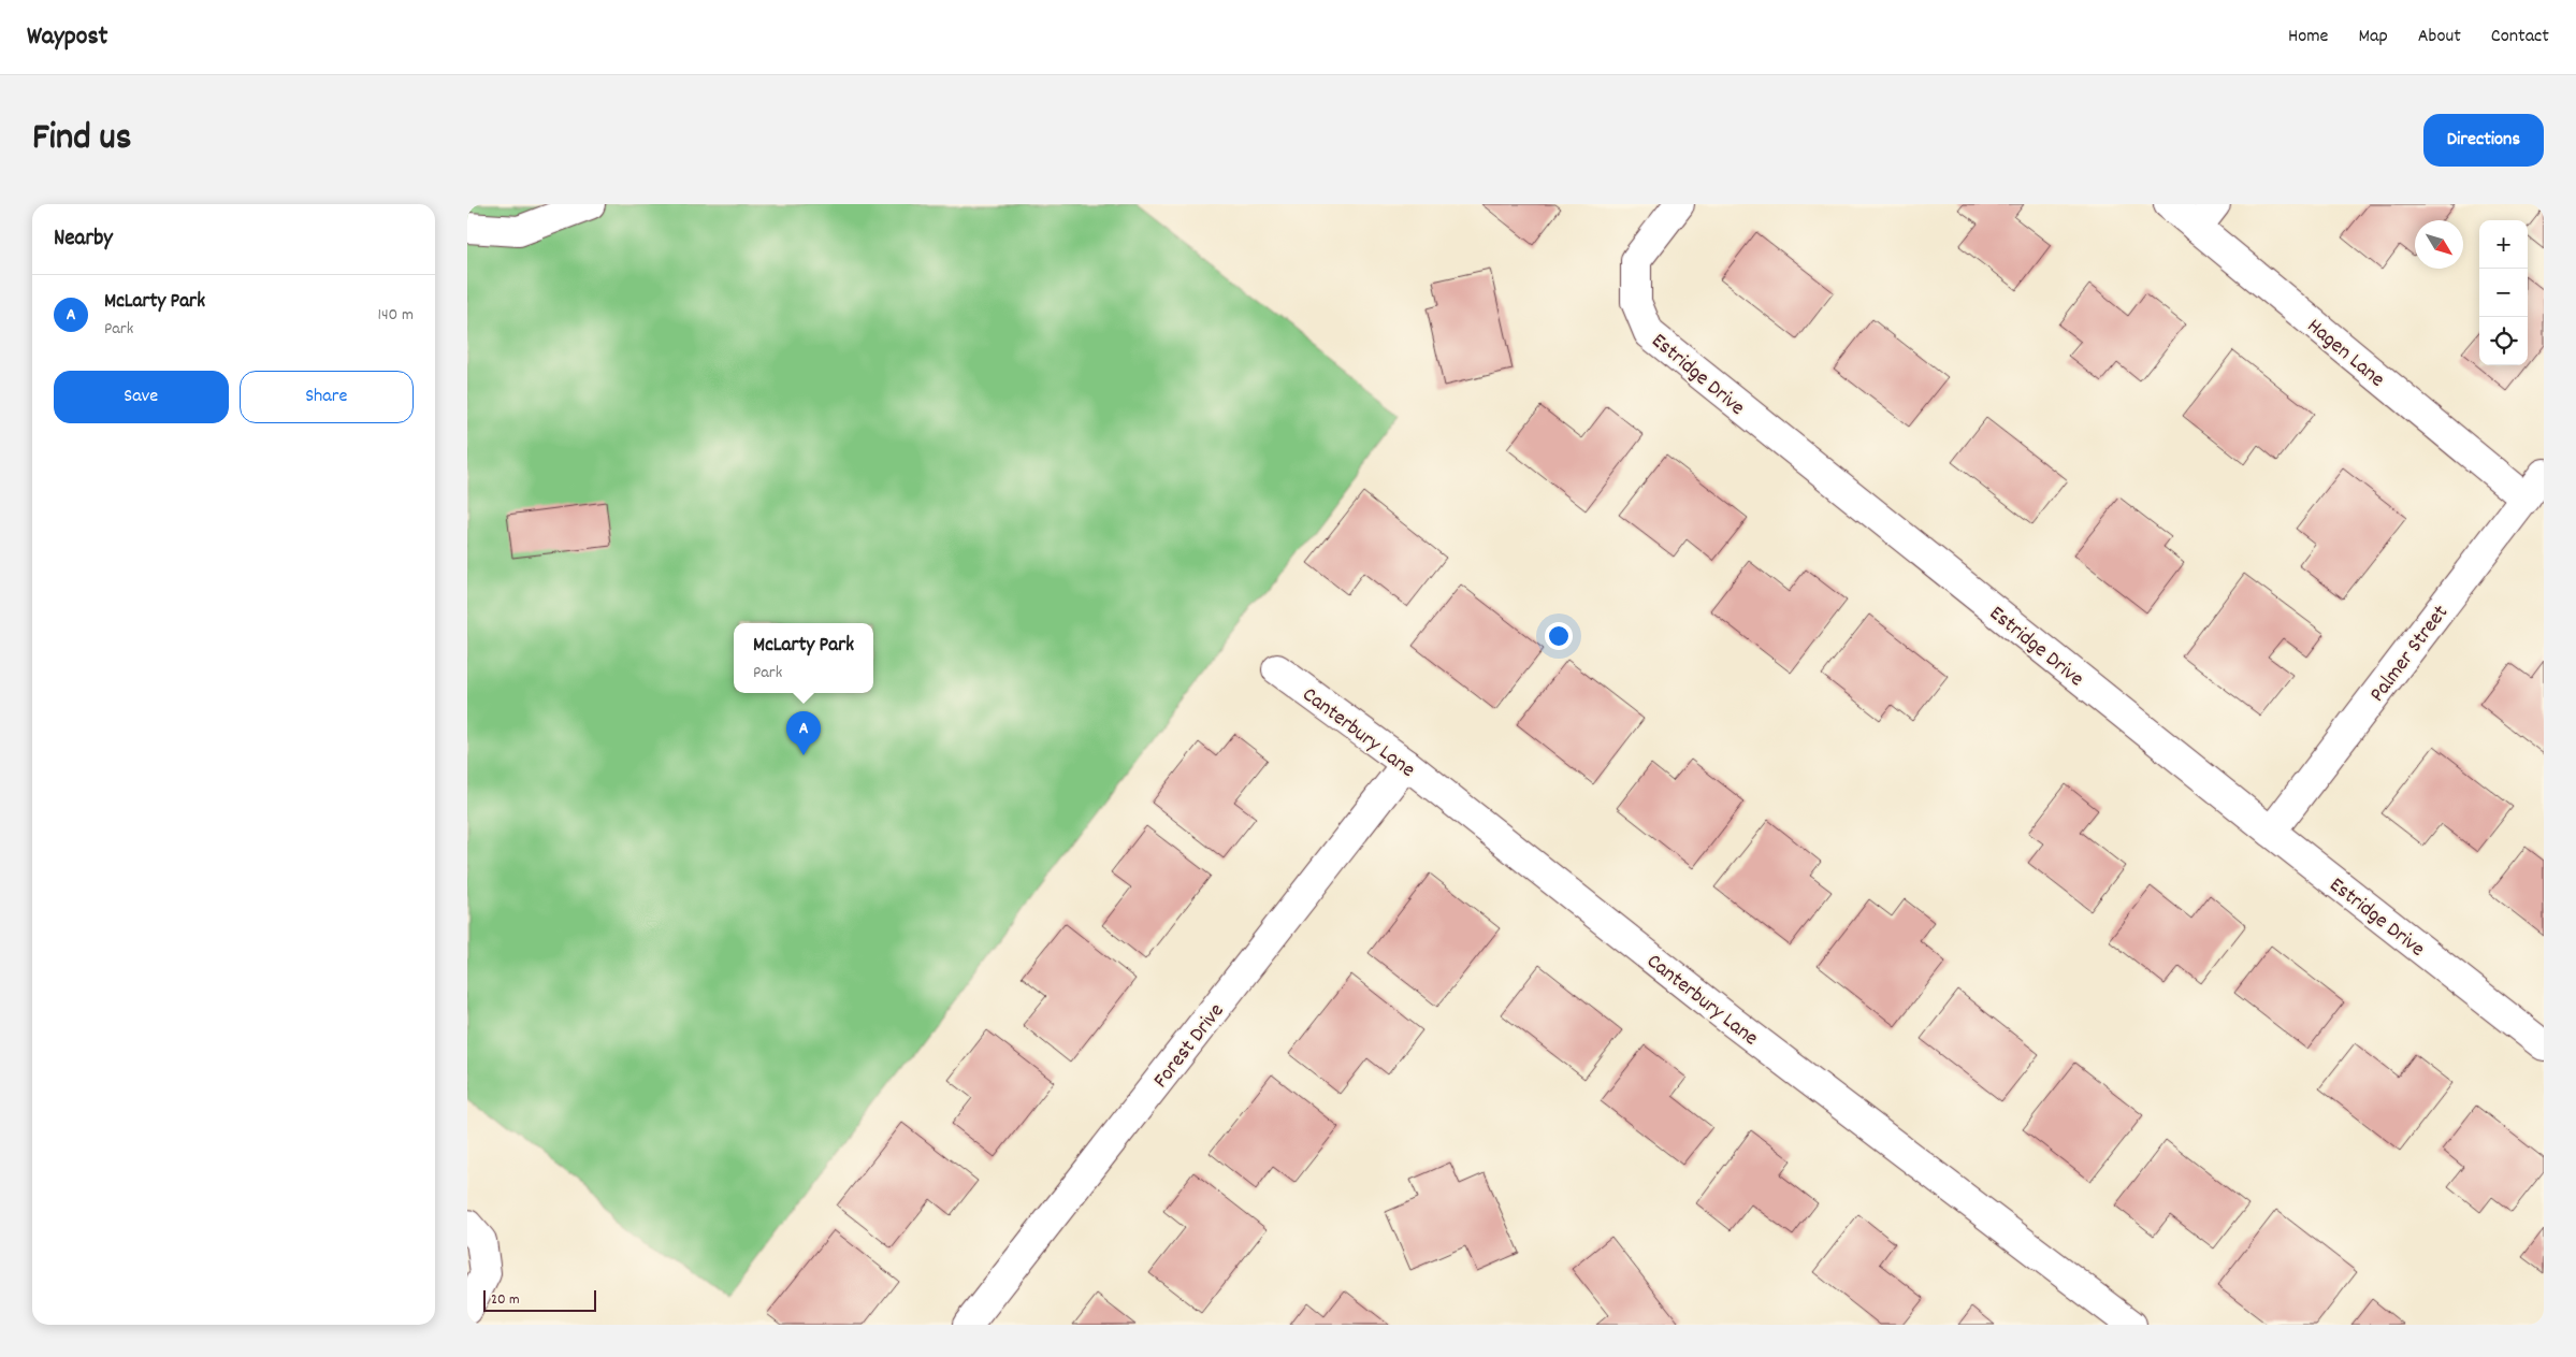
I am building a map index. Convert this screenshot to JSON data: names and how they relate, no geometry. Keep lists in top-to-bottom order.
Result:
{
  "streets": {
    "street": [
      "Hagen Lane",
      "Estridge Drive",
      "Palmer Street",
      "Canterbury Lane",
      "Forest Drive"
    ]
  },
  "crossings": [
    ["Hagen Lane", "Palmer Street"],
    ["Estridge Drive", "Palmer Street"],
    ["Canterbury Lane", "Forest Drive"]
  ],
  "scale_bar": "20 m",
  "north": "bottom right",
  "page": {
    "header": "Waypost",
    "nav": [
      "Home",
      "Map",
      "About",
      "Contact"
    ],
    "title": "Find us",
    "buttons": [
      "Directions",
      ["Save", "Share"]
    ],
    "heading": "Nearby",
    "map_buttons": ["+", "−"],
    "list": [
      {
        "mark": "A",
        "name": "McLarty Park",
        "note": "Park",
        "value": "140 m"
      }
    ],
    "popup": ["McLarty Park", "Park"],
    "pins": "A",
    "scale": "20 m"
  }
}
